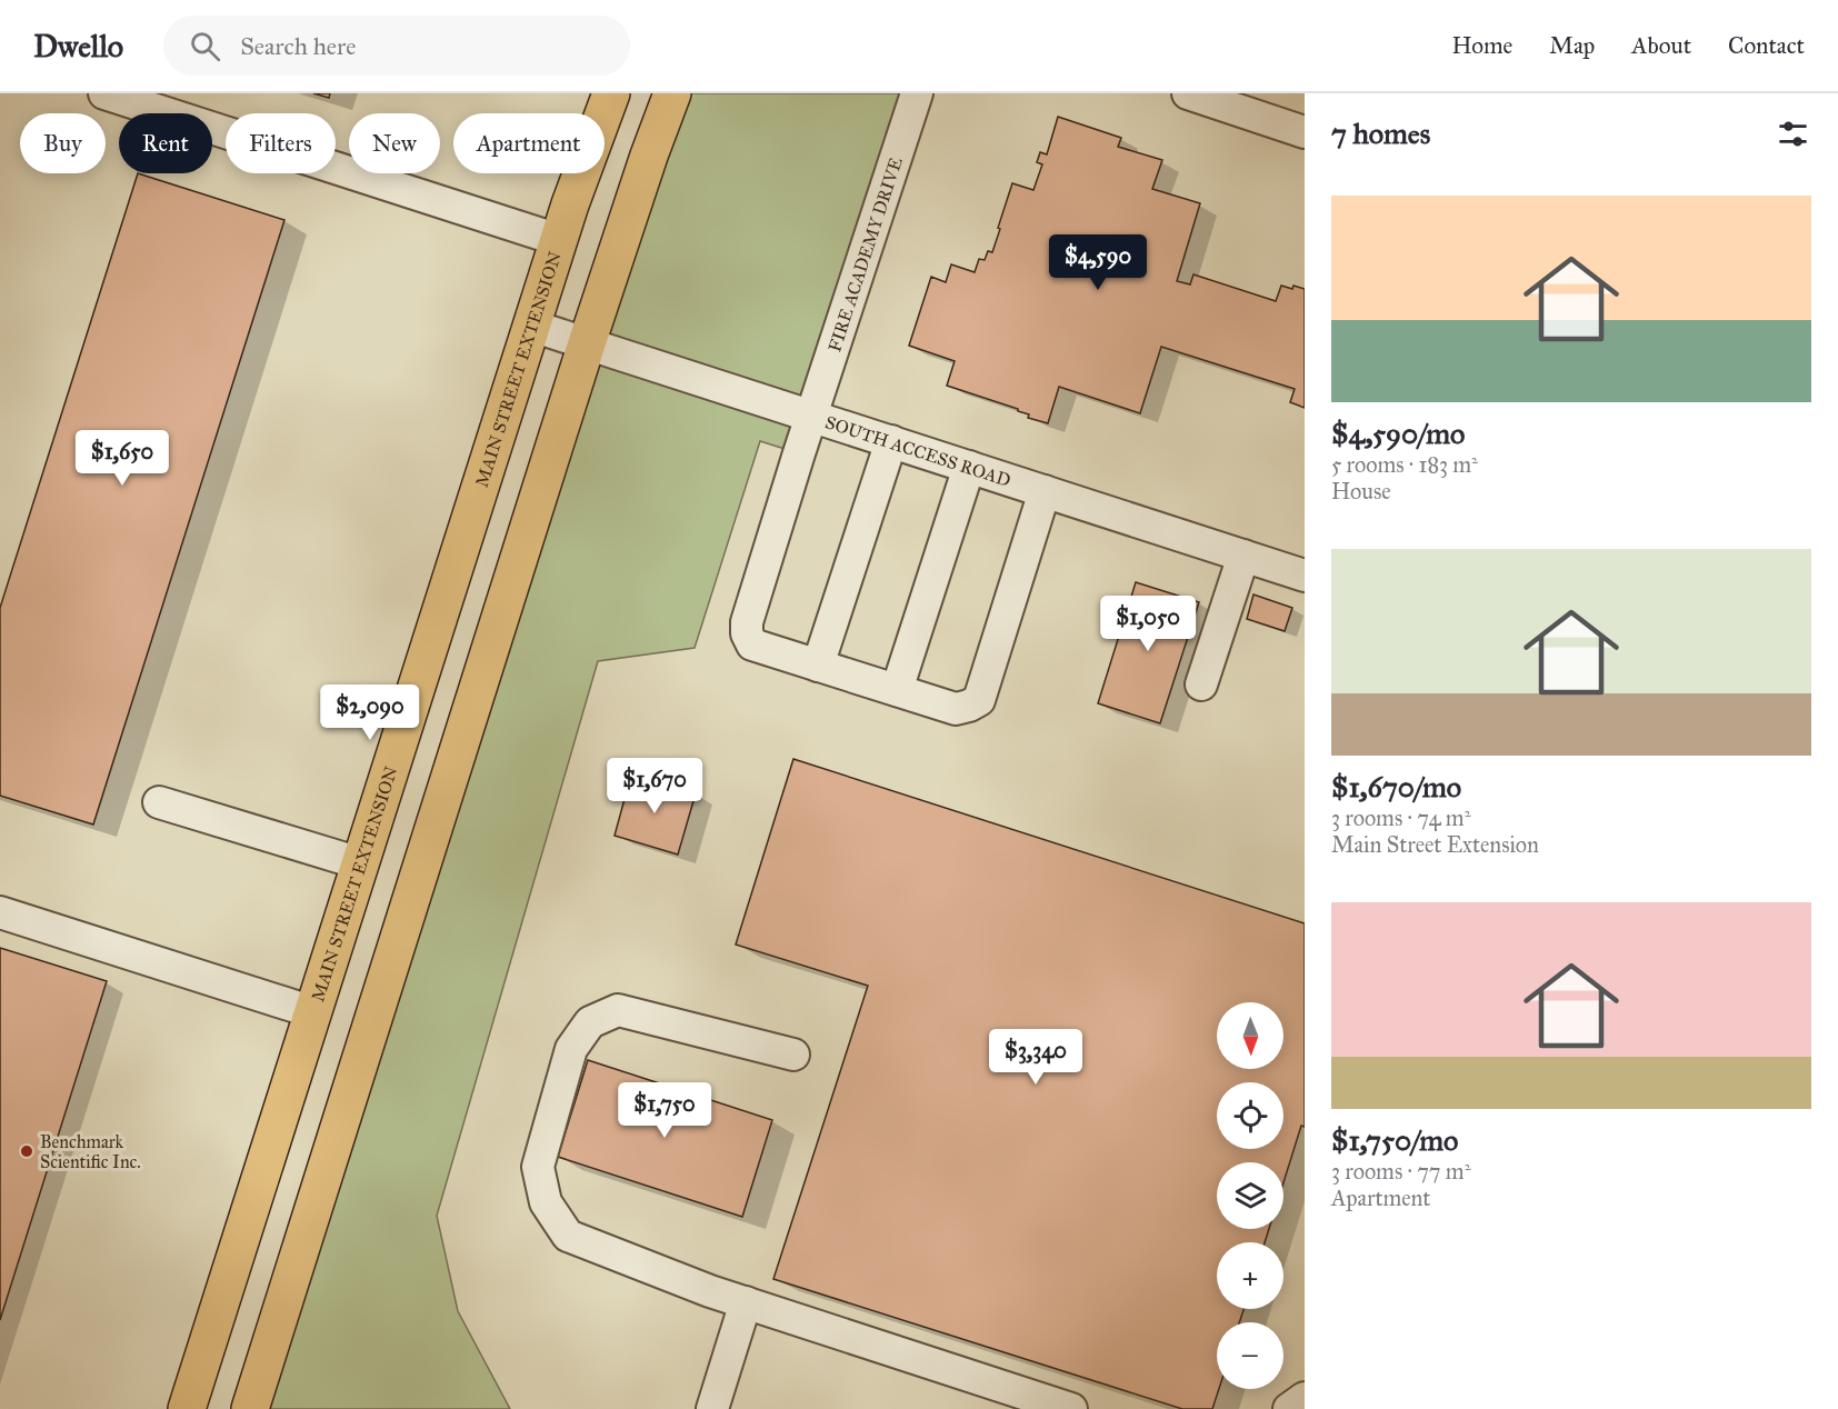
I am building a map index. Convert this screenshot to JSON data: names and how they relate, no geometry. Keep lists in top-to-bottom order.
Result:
{
  "streets": {
    "main road": ["MAIN STREET EXTENSION"],
    "lane": ["FIRE ACADEMY DRIVE", "SOUTH ACCESS ROAD"]
  },
  "crossings": [
    ["FIRE ACADEMY DRIVE", "SOUTH ACCESS ROAD"],
    ["MAIN STREET EXTENSION", "SOUTH ACCESS ROAD"]
  ],
  "places": ["Benchmark Scientific Inc."],
  "north": "bottom",
  "page": {
    "header": "Dwello",
    "search": "Search here",
    "nav": [
      "Home",
      "Map",
      "About",
      "Contact"
    ],
    "heading": "7 homes",
    "chip": [
      "Buy",
      "Rent",
      "Filters",
      "New",
      "Apartment"
    ],
    "list": [
      {
        "name": "$4,590/mo",
        "note": "5 rooms · 183 m² · House"
      },
      {
        "name": "$1,670/mo",
        "note": "3 rooms · 74 m² · Main Street Extension"
      },
      {
        "name": "$1,750/mo",
        "note": "3 rooms · 77 m² · Apartment"
      }
    ],
    "price": [
      "$4,590",
      "$1,650",
      "$1,050",
      "$2,090",
      "$1,670",
      "$3,340",
      "$1,750"
    ],
    "map_buttons": ["+", "−"]
  }
}
